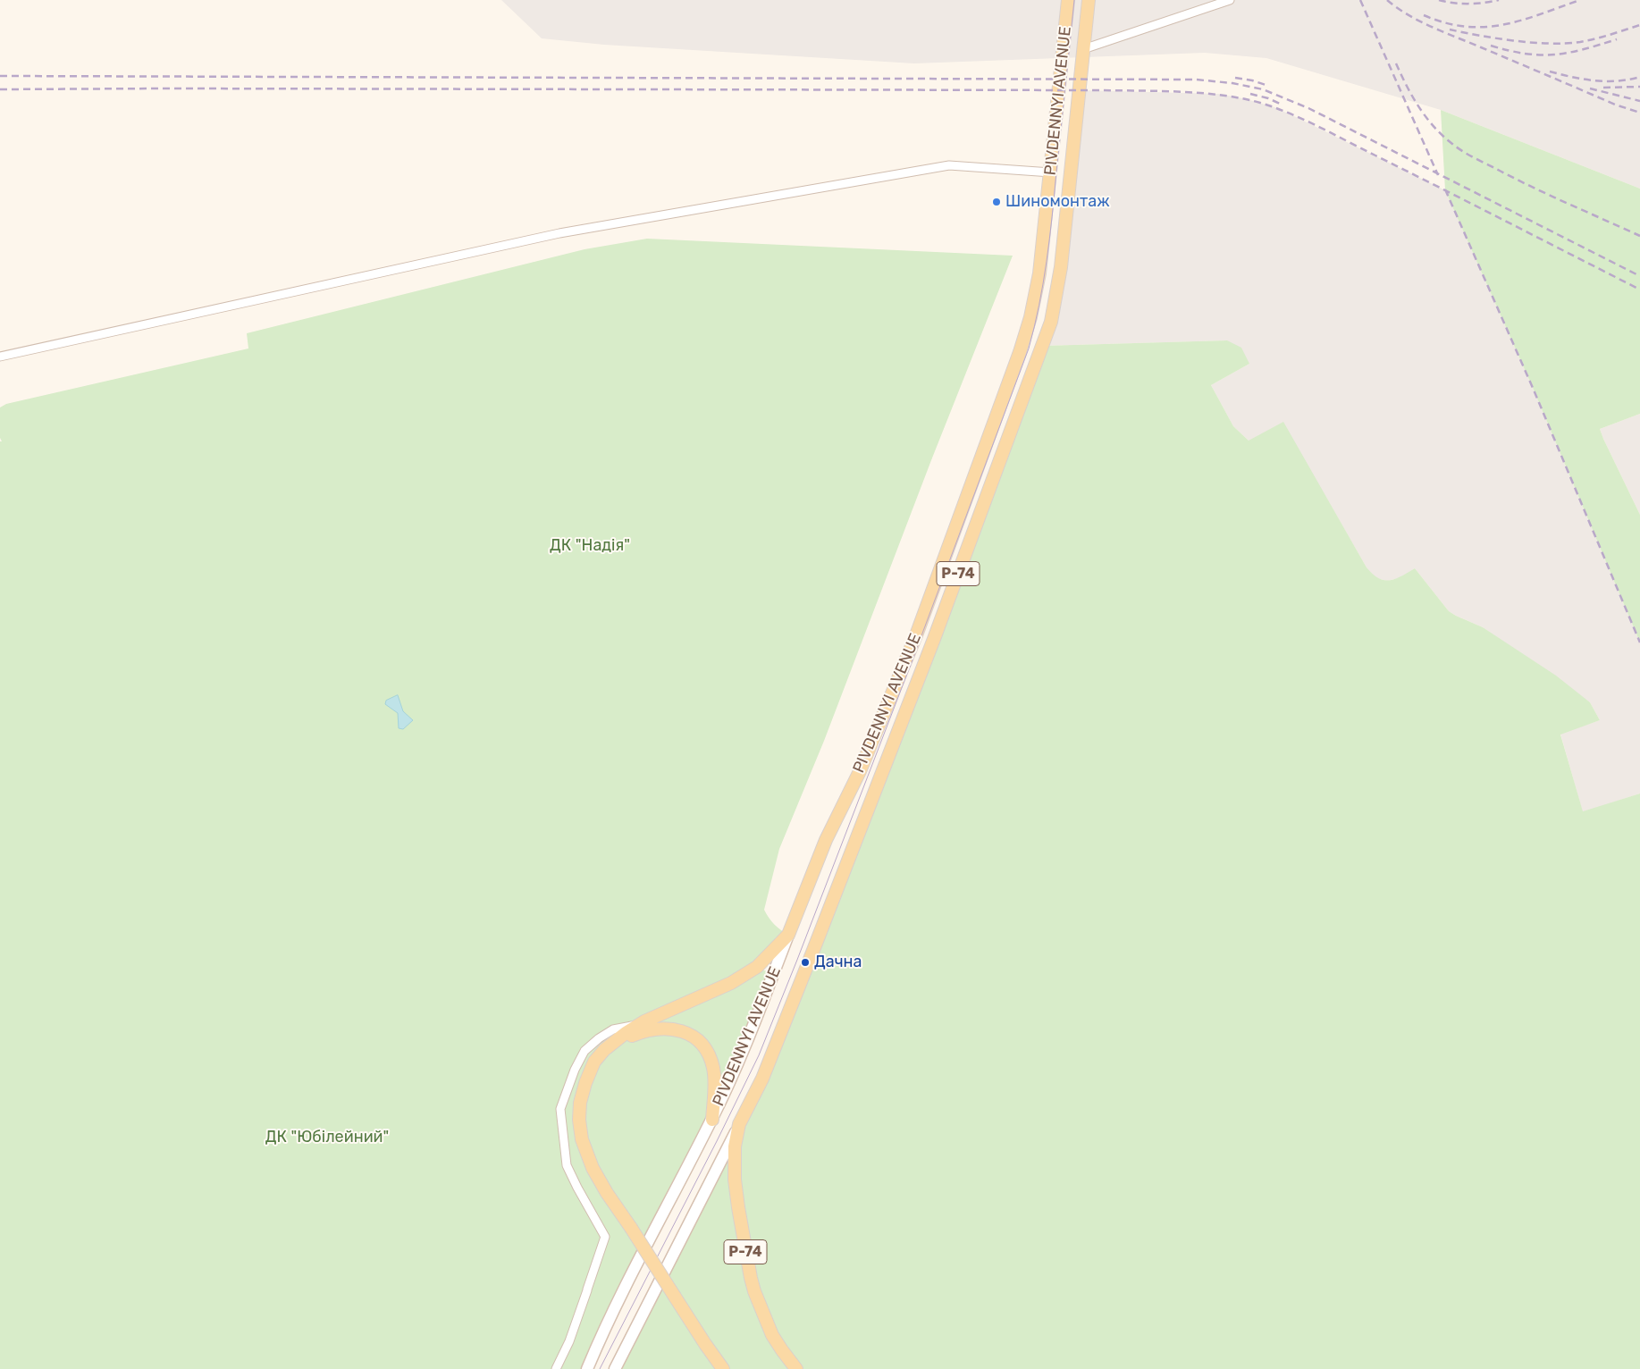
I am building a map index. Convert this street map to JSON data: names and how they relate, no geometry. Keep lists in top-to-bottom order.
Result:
{
  "streets": {
    "main road": ["PIVDENNYI AVENUE", "Р-74"]
  },
  "crossings": [
    ["PIVDENNYI AVENUE", "Р-74"]
  ],
  "parks": ["ДК \"Надія\"", "ДК \"Юбілейний\""],
  "places": ["Шиномонтаж", "Дачна"]
}
